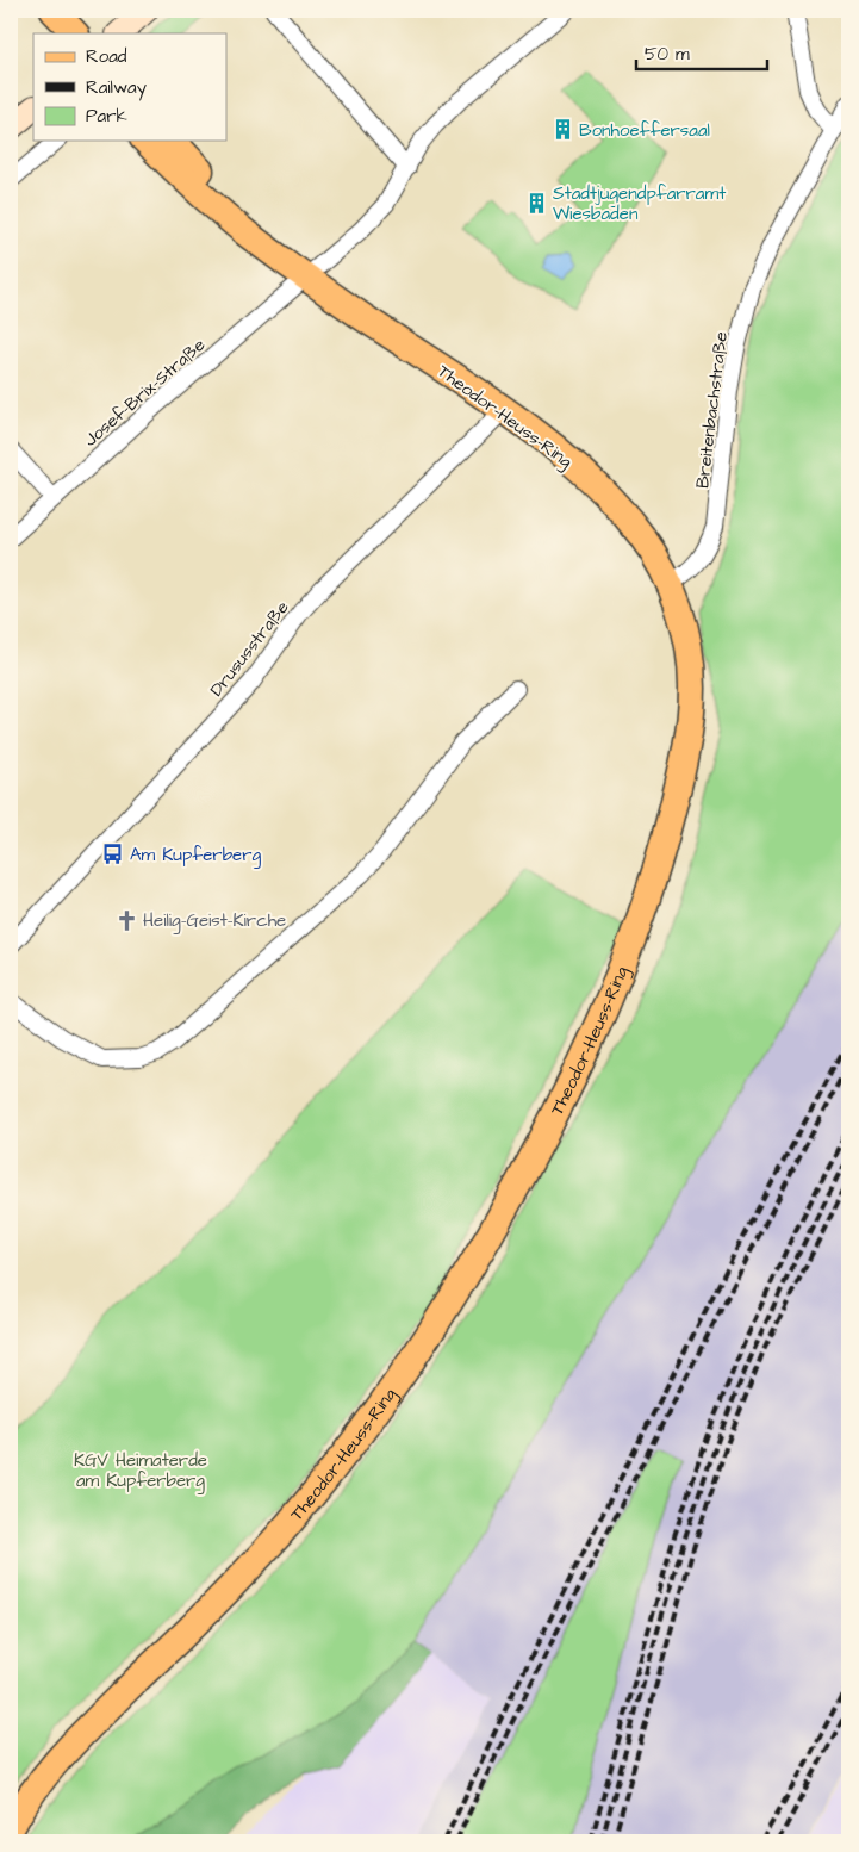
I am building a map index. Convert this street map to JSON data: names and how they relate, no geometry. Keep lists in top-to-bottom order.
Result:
{
  "streets": {
    "main road": ["Theodor-Heuss-Ring"],
    "street": ["Josef-Brix-Straße", "Breitenbachstraße", "Drususstraße"]
  },
  "crossings": [
    ["Josef-Brix-Straße", "Theodor-Heuss-Ring"],
    ["Breitenbachstraße", "Theodor-Heuss-Ring"],
    ["Theodor-Heuss-Ring", "Drususstraße"]
  ],
  "parks": ["KGV Heimaterde am Kupferberg"],
  "places": {
    "building": ["Bonhoeffersaal", "Stadtjugendpfarramt Wiesbaden"],
    "bus stop": ["Am Kupferberg"],
    "church": ["Heilig-Geist-Kirche"]
  },
  "legend": ["Road", "Railway", "Park"],
  "scale_bar": "50 m"
}
